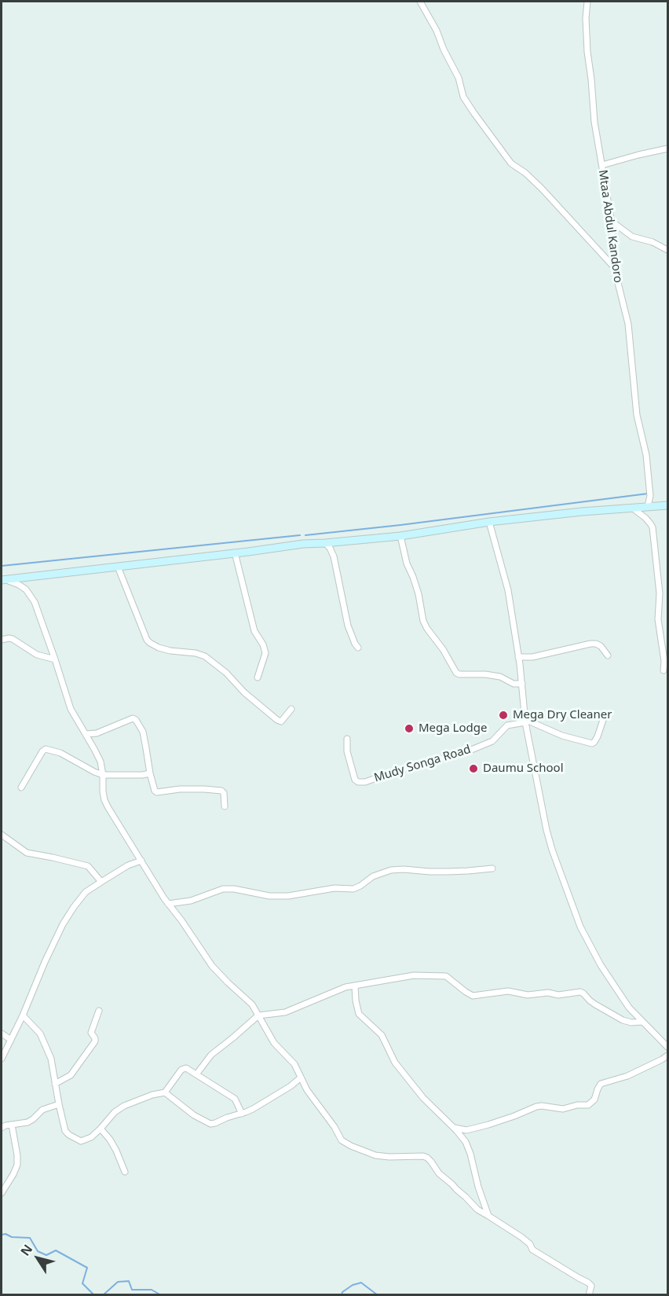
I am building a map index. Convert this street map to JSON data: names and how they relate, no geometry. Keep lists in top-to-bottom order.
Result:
{
  "streets": {
    "street": ["Mtaa Abdul Kandoro", "Mudy Songa Road"]
  },
  "places": ["Mega Dry Cleaner", "Mega Lodge", "Daumu School"],
  "north": "top left"
}
